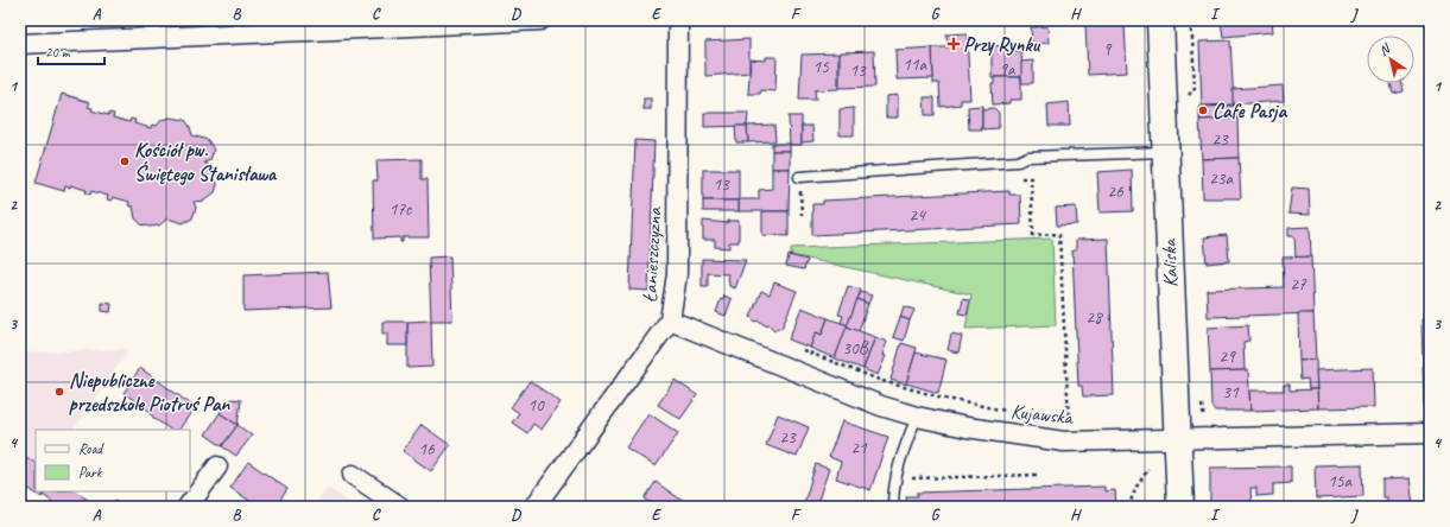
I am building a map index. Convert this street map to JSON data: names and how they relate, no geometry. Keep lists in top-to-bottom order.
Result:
{
  "streets": {
    "street": ["Łanieszczyzna", "Kaliska", "Kujawska"]
  },
  "crossings": [
    ["Łanieszczyzna", "Kujawska"],
    ["Kaliska", "Kujawska"]
  ],
  "places": {
    "health": ["Przy Rynku"],
    "other": ["Cafe Pasja", "Kościół pw. Świętego Stanisława", "Niepubliczne przedszkole Piotruś Pan"]
  },
  "house_numbers": [
    "9",
    "11a",
    "15",
    "9a",
    "13",
    "23",
    "23a",
    "13",
    "26",
    "17c",
    "24",
    "27",
    "28",
    "30B",
    "29",
    "31",
    "10",
    "23",
    "21",
    "16",
    "15a"
  ],
  "legend": ["Road", "Park"],
  "scale_bar": "20 m",
  "north": "top left",
  "grid": {
    "columns": [
      "A",
      "B",
      "C",
      "D",
      "E",
      "F",
      "G",
      "H",
      "I",
      "J"
    ],
    "rows": [
      "1",
      "2",
      "3",
      "4"
    ]
  }
}
